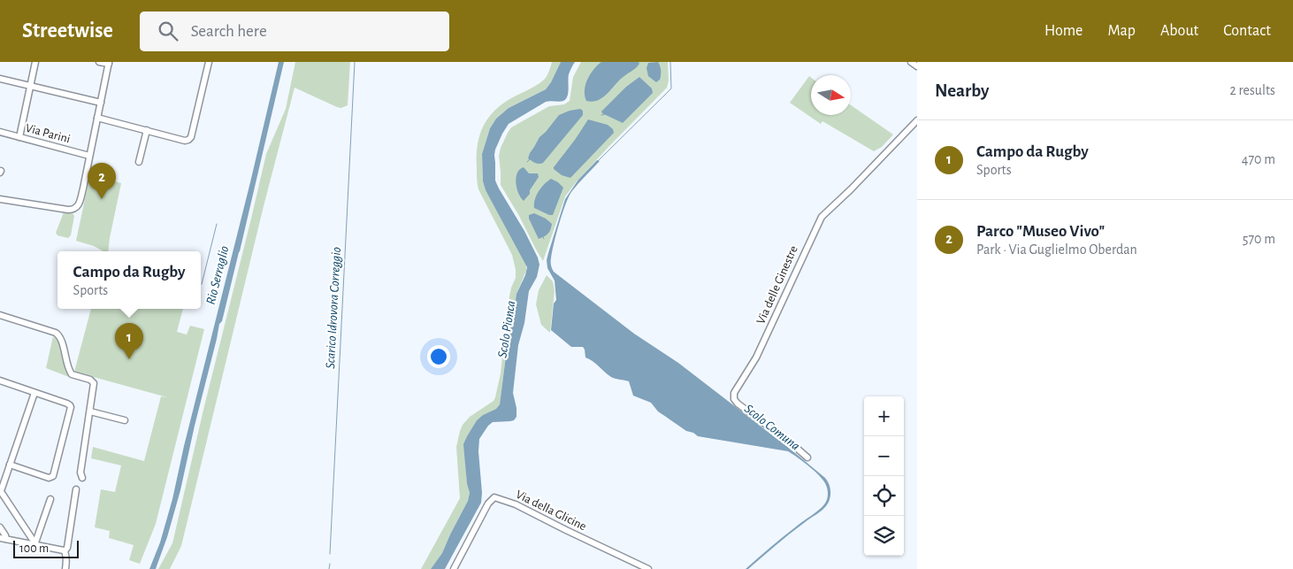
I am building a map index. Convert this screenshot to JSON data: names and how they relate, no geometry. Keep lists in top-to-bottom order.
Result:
{
  "streets": {
    "street": ["Via Parini", "Via delle Ginestre", "Via della Glicine"]
  },
  "water": [
    "Rio Serraglio",
    "Scarico Idrovora Correggio",
    "Scolo Pionca",
    "Scolo Comuna"
  ],
  "scale_bar": "100 m",
  "north": "right",
  "page": {
    "header": "Streetwise",
    "search": "Search here",
    "nav": [
      "Home",
      "Map",
      "About",
      "Contact"
    ],
    "heading": ["Nearby", "2 results"],
    "list": [
      {
        "mark": "1",
        "name": "Campo da Rugby",
        "note": "Sports",
        "value": "470 m"
      },
      {
        "mark": "2",
        "name": "Parco \"Museo Vivo\"",
        "note": "Park · Via Guglielmo Oberdan",
        "value": "570 m"
      }
    ],
    "pins": ["2", "1"],
    "popup": ["Campo da Rugby", "Sports"],
    "map_buttons": ["+", "−"],
    "scale": "100 m"
  }
}
